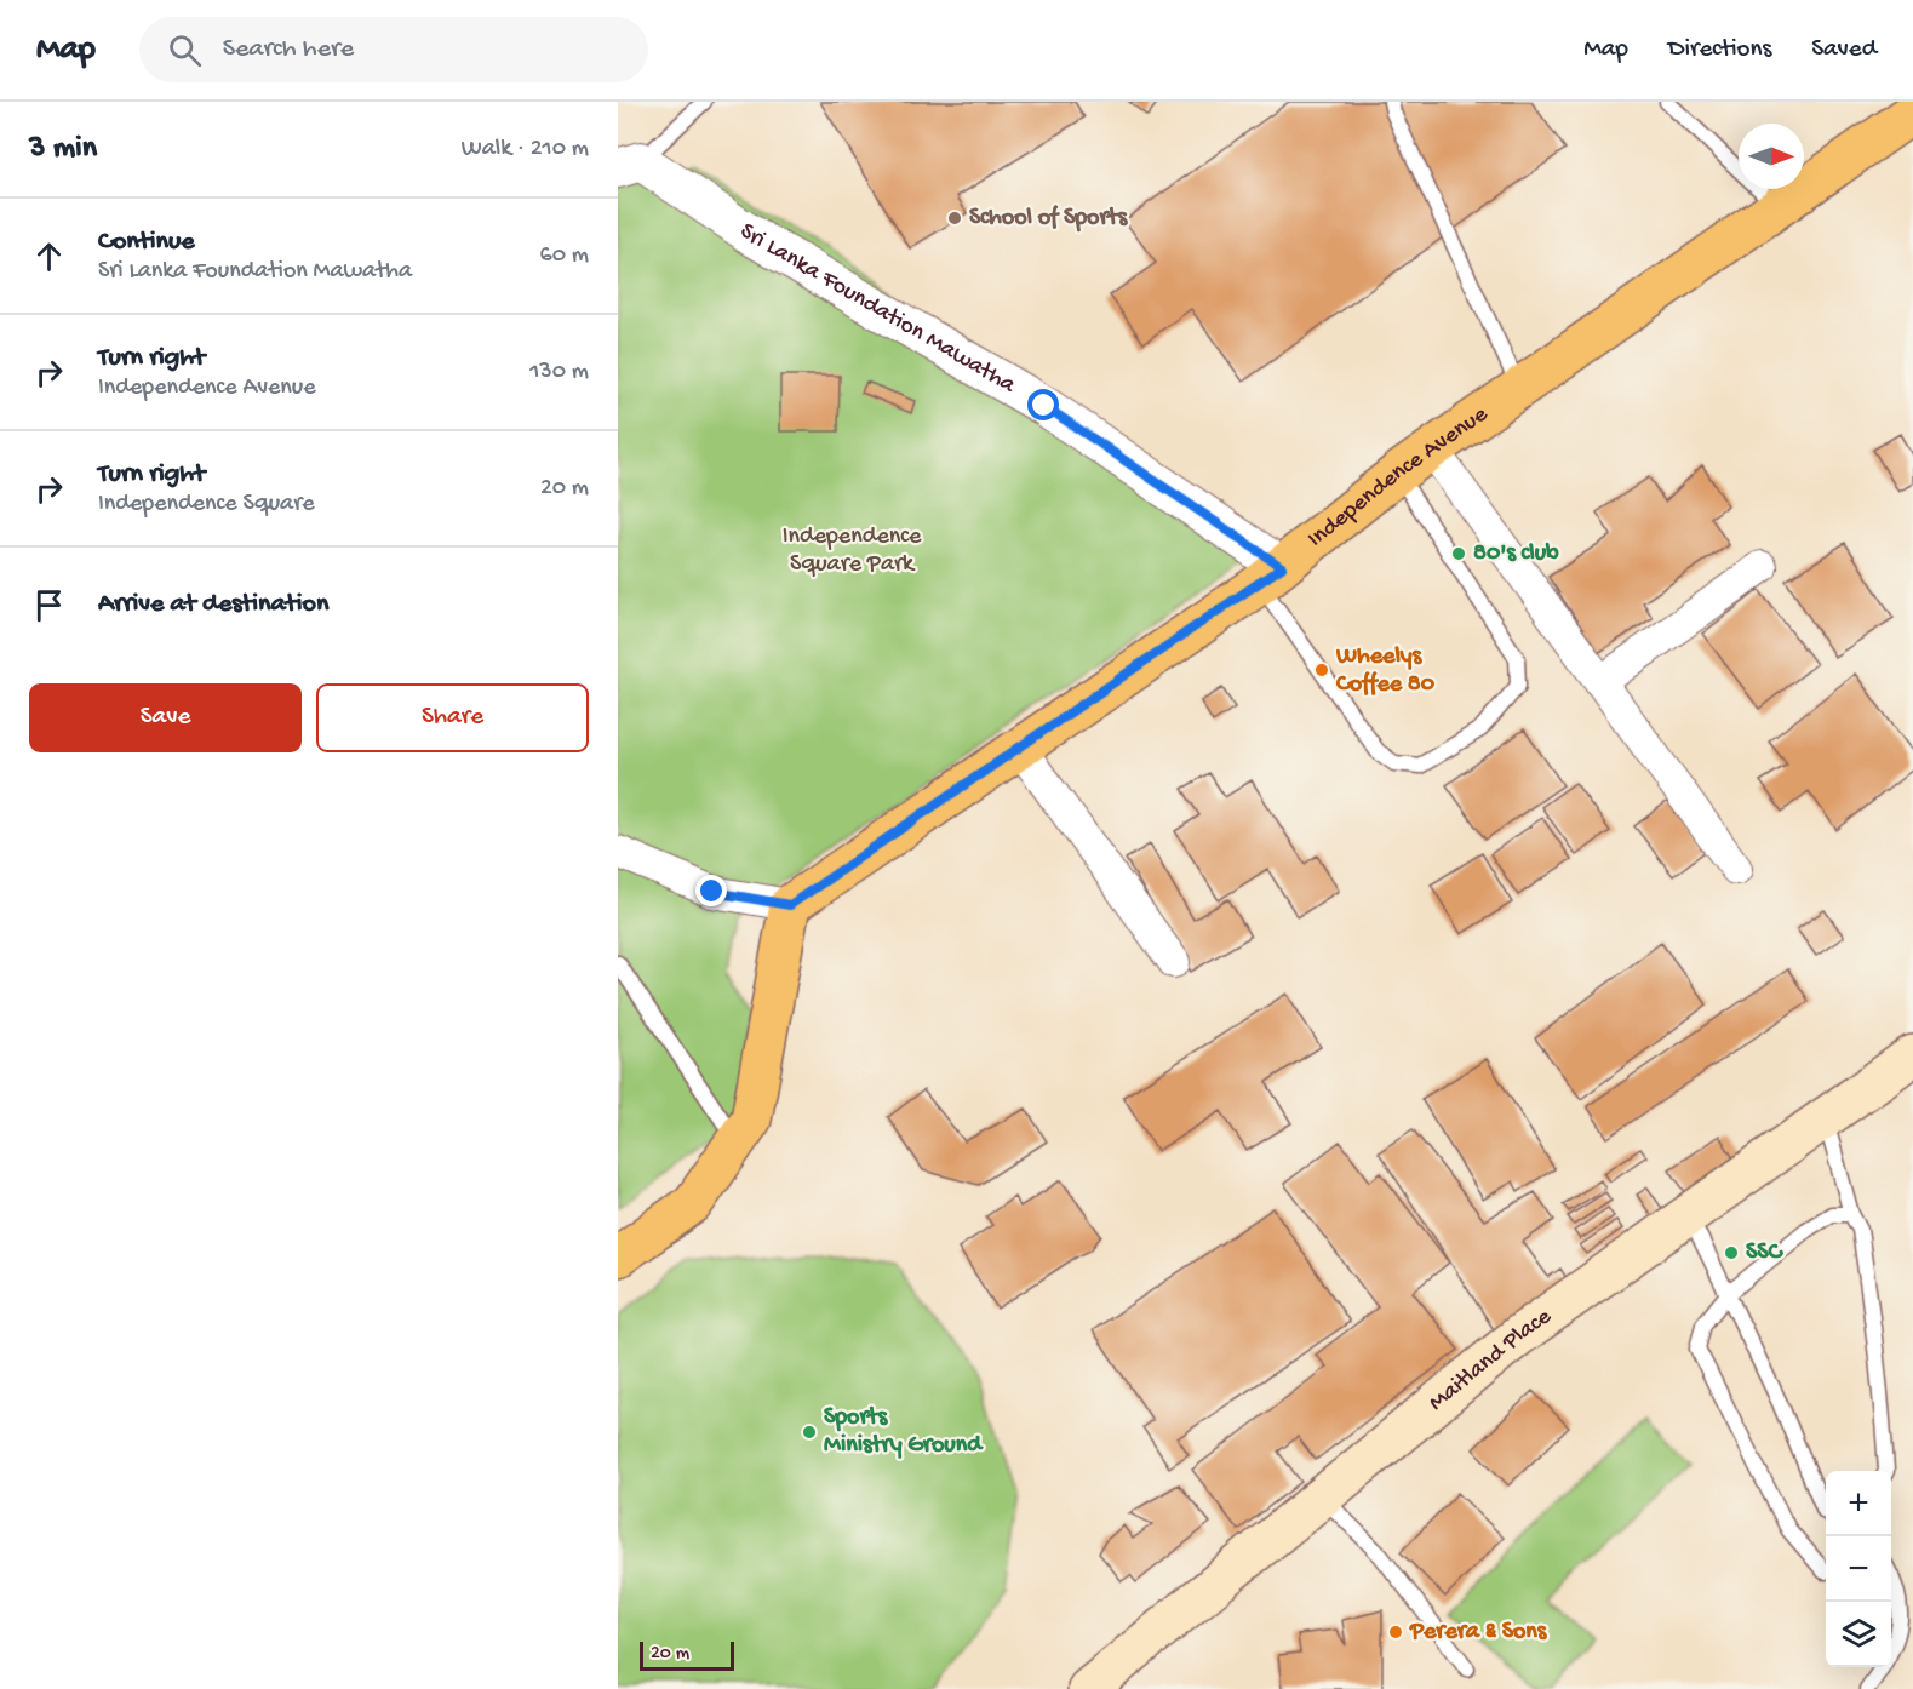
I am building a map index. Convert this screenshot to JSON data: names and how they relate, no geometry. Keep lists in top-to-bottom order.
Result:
{
  "streets": {
    "main road": ["Independence Avenue", "Maitland Place"],
    "street": ["Sri Lanka Foundation Mawatha"]
  },
  "crossings": [
    ["Sri Lanka Foundation Mawatha", "Independence Avenue"]
  ],
  "parks": ["Independence Square Park"],
  "places": [
    "School of Sports",
    "80's club",
    "Wheelys Coffee 80",
    "SSC",
    "Sports Ministry Ground",
    "Perera & Sons"
  ],
  "scale_bar": "20 m",
  "north": "right",
  "page": {
    "header": "Map",
    "search": "Search here",
    "nav": ["Map", "Directions", "Saved"],
    "heading": ["3 min", "Walk · 210 m"],
    "list": [
      ["Continue", "Sri Lanka Foundation Mawatha", "60 m"],
      ["Turn right", "Independence Avenue", "130 m"],
      ["Turn right", "Independence Square", "20 m"],
      "Arrive at destination"
    ],
    "buttons": ["Save", "Share"],
    "map_buttons": ["+", "−"],
    "scale": "20 m"
  }
}
